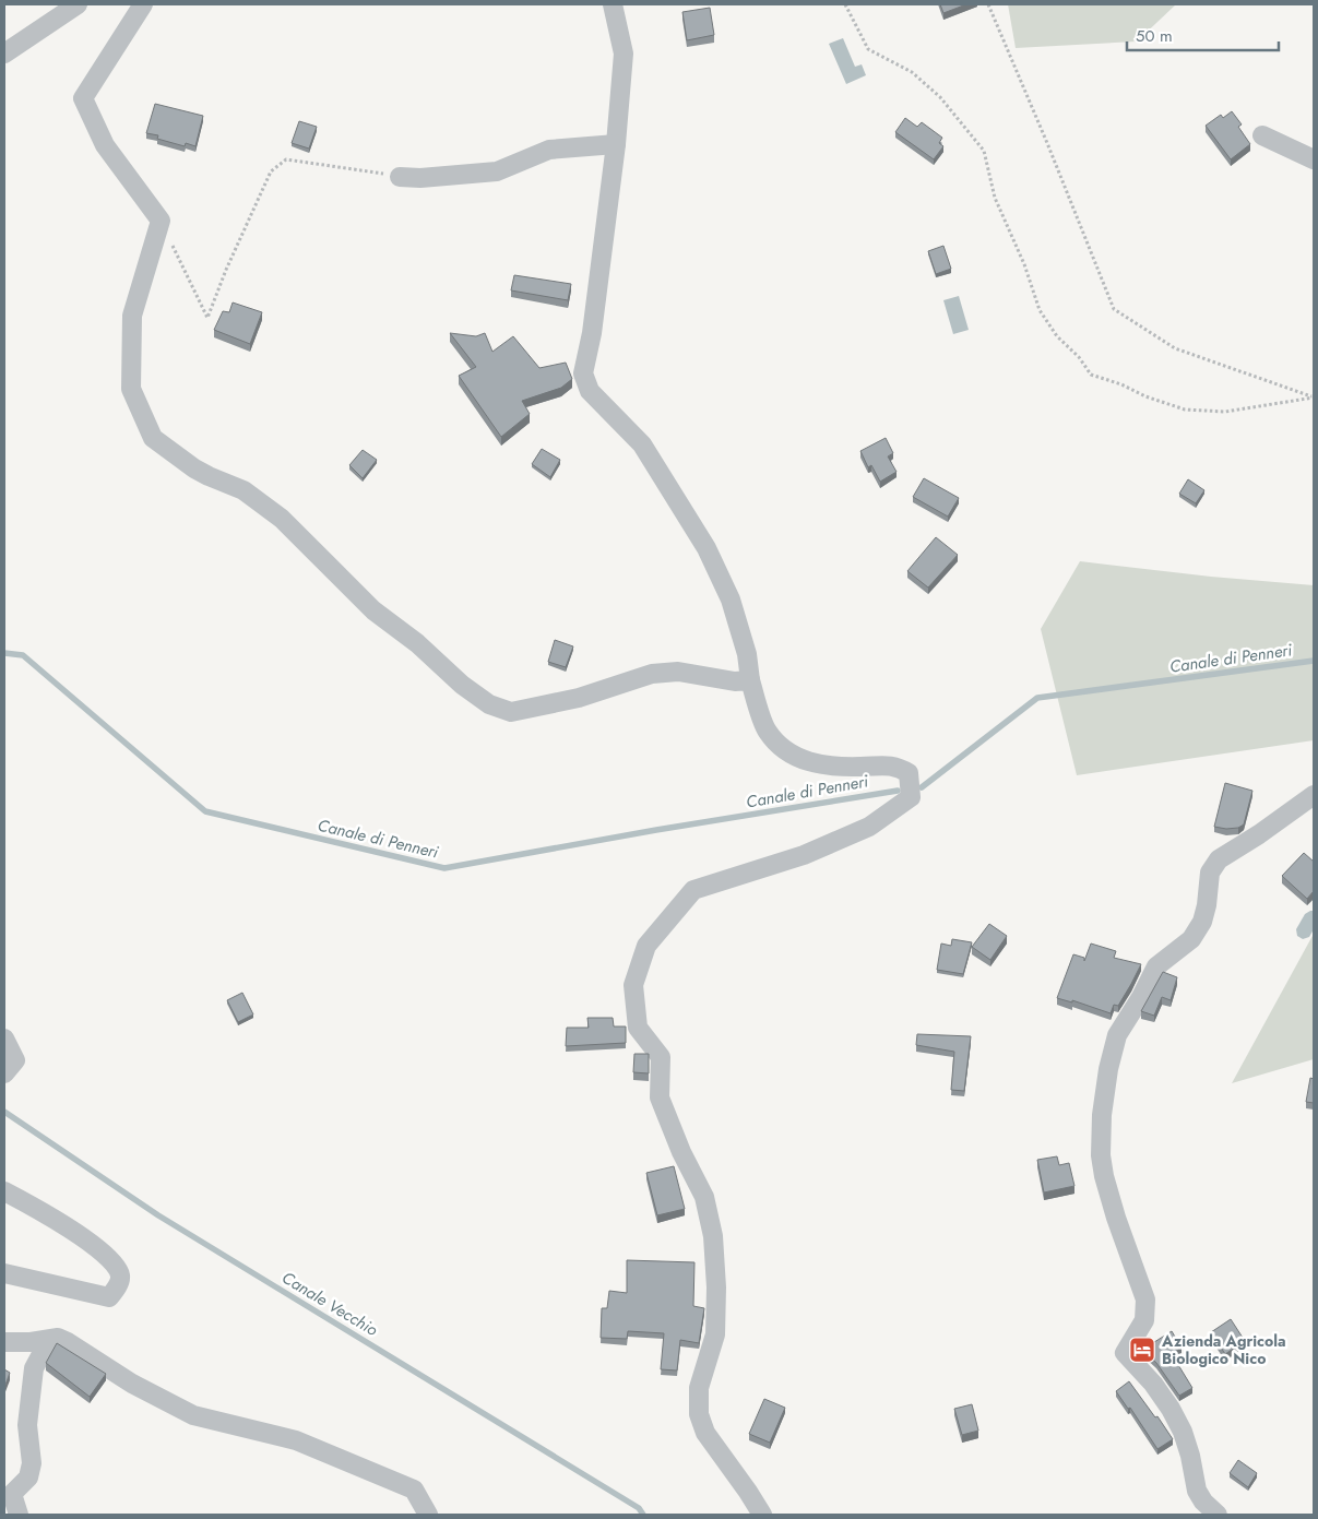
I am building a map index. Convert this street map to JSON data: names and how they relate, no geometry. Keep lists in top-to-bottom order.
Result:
{
  "water": ["Canale di Penneri", "Canale Vecchio"],
  "places": {
    "hotel": ["Azienda Agricola Biologico Nico"]
  },
  "scale_bar": "50 m"
}
